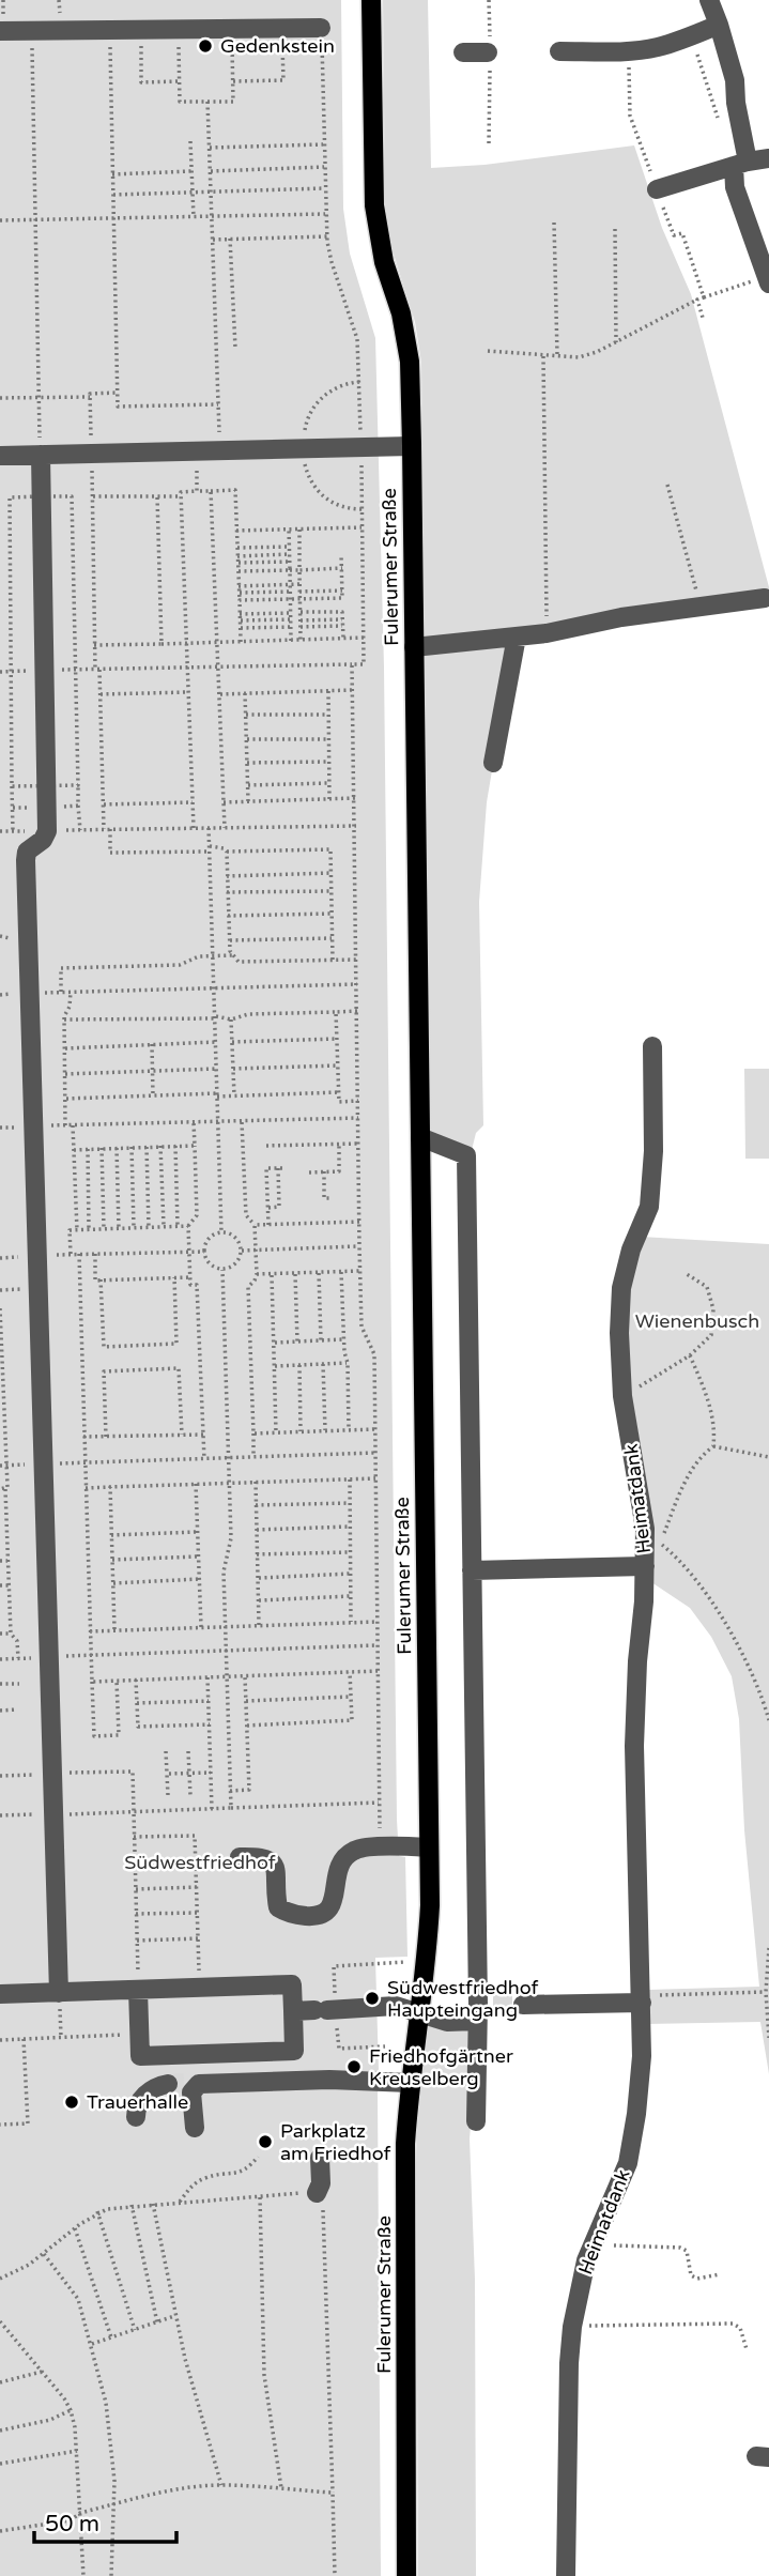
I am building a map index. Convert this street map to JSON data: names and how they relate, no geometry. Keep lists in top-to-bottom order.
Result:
{
  "streets": {
    "main road": ["Fulerumer Straße"],
    "street": ["Heimatdank"]
  },
  "parks": ["Wienenbusch", "Südwestfriedhof"],
  "places": [
    "Gedenkstein",
    "Südwestfriedhof Haupteingang",
    "Friedhofgärtner Kreuselberg",
    "Trauerhalle",
    "Parkplatz am Friedhof"
  ],
  "scale_bar": "50 m"
}
